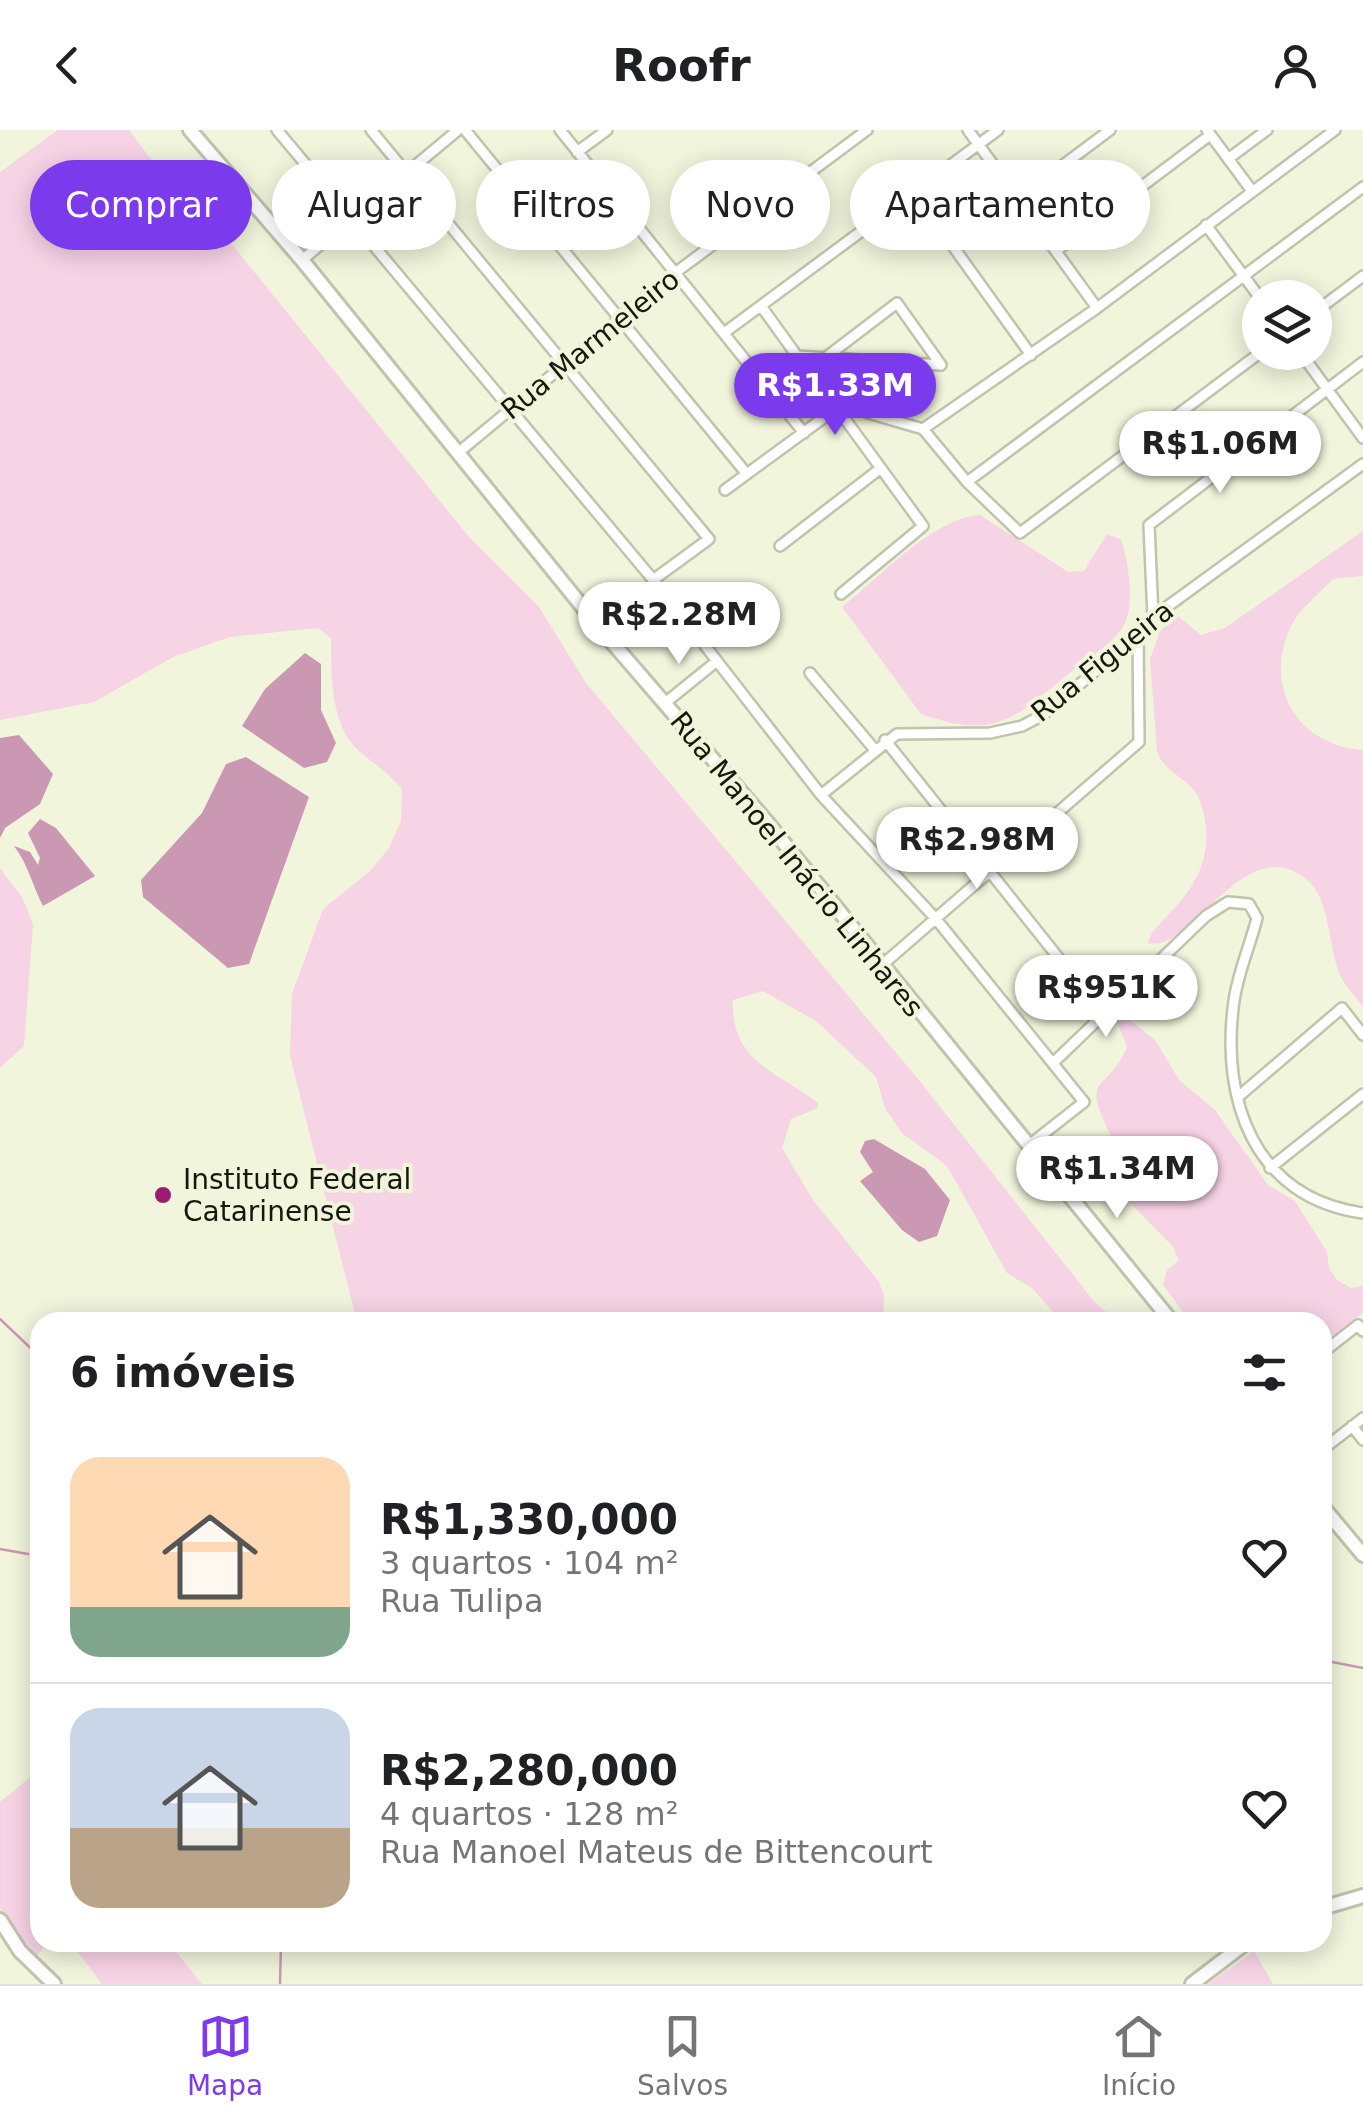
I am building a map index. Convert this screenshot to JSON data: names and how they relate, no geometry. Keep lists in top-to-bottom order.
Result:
{
  "streets": {
    "main road": ["Rua Manoel Inácio Linhares"],
    "street": ["Rua Marmeleiro", "Rua Figueira"]
  },
  "crossings": [
    ["Rua Marmeleiro", "Rua Manoel Inácio Linhares"]
  ],
  "places": ["Instituto Federal Catarinense"],
  "page": {
    "header": "Roofr",
    "chip": [
      "Comprar",
      "Alugar",
      "Filtros",
      "Novo",
      "Apartamento"
    ],
    "price": [
      "R$1.33M",
      "R$1.06M",
      "R$2.28M",
      "R$2.98M",
      "R$951K",
      "R$1.34M"
    ],
    "heading": "6 imóveis",
    "list": [
      {
        "name": "R$1,330,000",
        "note": "3 quartos · 104 m² · Rua Tulipa"
      },
      {
        "name": "R$2,280,000",
        "note": "4 quartos · 128 m² · Rua Manoel Mateus de Bittencourt"
      }
    ],
    "tabs": ["Mapa", "Salvos", "Início"]
  }
}
